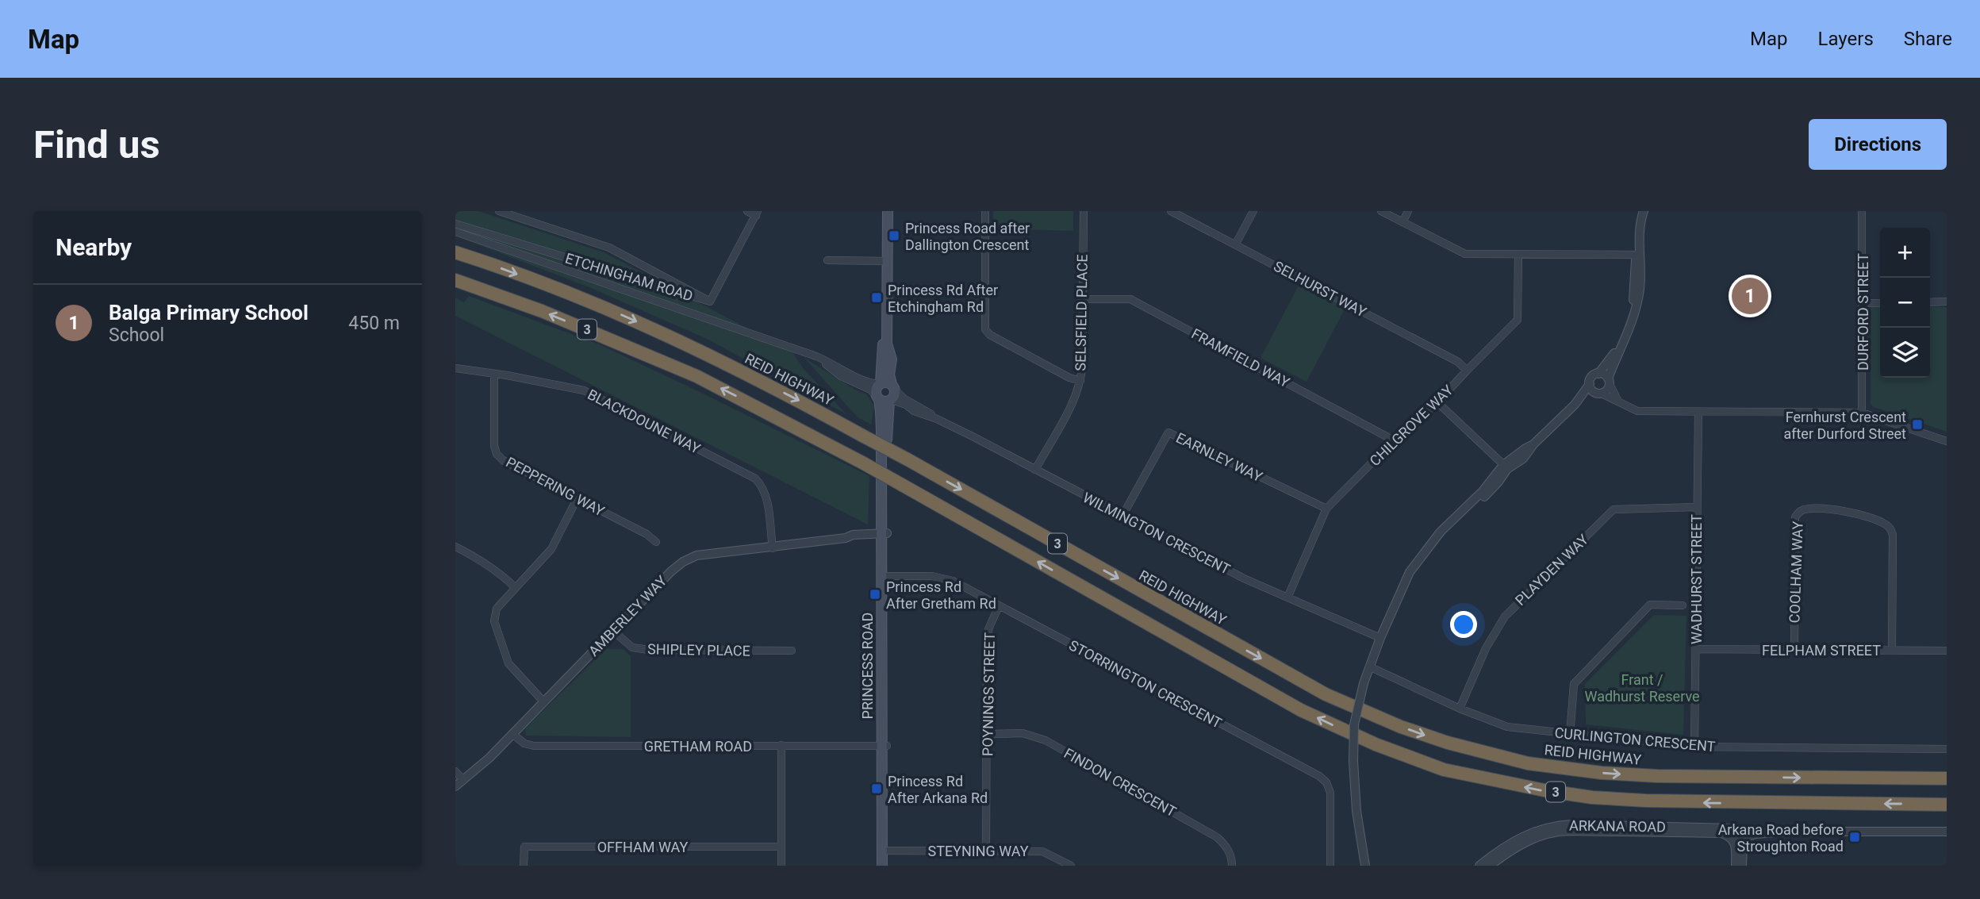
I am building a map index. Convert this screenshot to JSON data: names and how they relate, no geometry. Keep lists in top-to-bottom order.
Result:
{
  "streets": {
    "highway": ["3", "REID HIGHWAY"],
    "main road": ["PRINCESS ROAD"],
    "street": [
      "ETCHINGHAM ROAD",
      "SELHURST WAY",
      "DURFORD STREET",
      "SELSFIELD PLACE",
      "FRAMFIELD WAY",
      "BLACKDOUNE WAY",
      "CHILGROVE WAY",
      "EARNLEY WAY",
      "PEPPERING WAY",
      "WILMINGTON CRESCENT",
      "PLAYDEN WAY",
      "COOLHAM WAY",
      "WADHURST STREET",
      "AMBERLEY WAY",
      "SHIPLEY PLACE",
      "FELPHAM STREET",
      "STORRINGTON CRESCENT",
      "POYNINGS STREET",
      "CURLINGTON CRESCENT",
      "GRETHAM ROAD",
      "FINDON CRESCENT",
      "ARKANA ROAD",
      "OFFHAM WAY",
      "STEYNING WAY"
    ]
  },
  "crossings": [
    ["ETCHINGHAM ROAD", "WILMINGTON CRESCENT"],
    ["ETCHINGHAM ROAD", "PRINCESS ROAD"],
    ["SELHURST WAY", "CHILGROVE WAY"],
    ["SELSFIELD PLACE", "FRAMFIELD WAY"],
    ["SELSFIELD PLACE", "WILMINGTON CRESCENT"],
    ["FRAMFIELD WAY", "CHILGROVE WAY"],
    ["BLACKDOUNE WAY", "PEPPERING WAY"],
    ["BLACKDOUNE WAY", "AMBERLEY WAY"],
    ["CHILGROVE WAY", "EARNLEY WAY"],
    ["CHILGROVE WAY", "WILMINGTON CRESCENT"],
    ["EARNLEY WAY", "WILMINGTON CRESCENT"],
    ["WILMINGTON CRESCENT", "PRINCESS ROAD"],
    ["PLAYDEN WAY", "WADHURST STREET"],
    ["PLAYDEN WAY", "CURLINGTON CRESCENT"],
    ["COOLHAM WAY", "FELPHAM STREET"],
    ["WADHURST STREET", "FELPHAM STREET"],
    ["WADHURST STREET", "CURLINGTON CRESCENT"],
    ["AMBERLEY WAY", "SHIPLEY PLACE"],
    ["AMBERLEY WAY", "PRINCESS ROAD"],
    ["AMBERLEY WAY", "GRETHAM ROAD"],
    ["PRINCESS ROAD", "STORRINGTON CRESCENT"],
    ["PRINCESS ROAD", "GRETHAM ROAD"],
    ["PRINCESS ROAD", "STEYNING WAY"],
    ["STORRINGTON CRESCENT", "POYNINGS STREET"],
    ["POYNINGS STREET", "FINDON CRESCENT"],
    ["POYNINGS STREET", "STEYNING WAY"]
  ],
  "parks": ["Frant / Wadhurst Reserve"],
  "places": {
    "transit": [
      "Princess Road after Dallington Crescent",
      "Princess Rd After Etchingham Rd",
      "Fernhurst Crescent after Durford Street",
      "Princess Rd After Gretham Rd",
      "Princess Rd After Arkana Rd",
      "Arkana Road before Stroughton Road"
    ]
  },
  "page": {
    "header": "Map",
    "nav": ["Map", "Layers", "Share"],
    "buttons": "Directions",
    "title": "Find us",
    "heading": "Nearby",
    "map_buttons": ["+", "−"],
    "pins": "1",
    "list": [
      {
        "mark": "1",
        "name": "Balga Primary School",
        "note": "School",
        "value": "450 m"
      }
    ]
  }
}
